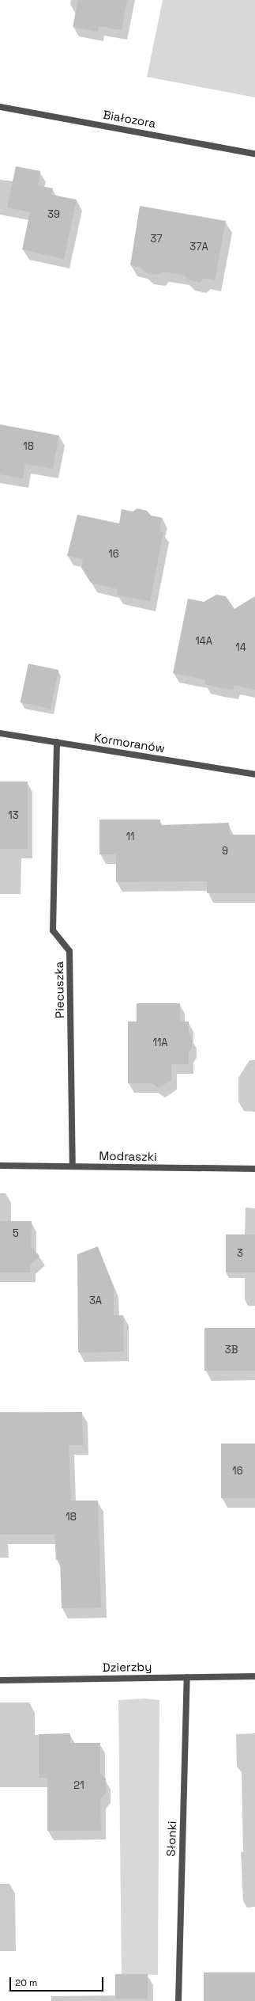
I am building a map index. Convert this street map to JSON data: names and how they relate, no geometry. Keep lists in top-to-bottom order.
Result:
{
  "streets": {
    "street": [
      "Białozora",
      "Kormoranów",
      "Piecuszka",
      "Modraszki",
      "Dzierzby",
      "Słonki"
    ]
  },
  "crossings": [
    ["Kormoranów", "Piecuszka"],
    ["Piecuszka", "Modraszki"],
    ["Dzierzby", "Słonki"]
  ],
  "house_numbers": [
    "39",
    "37",
    "37A",
    "18",
    "16",
    "14A",
    "14",
    "13",
    "11",
    "9",
    "11A",
    "5",
    "3",
    "3A",
    "3B",
    "16",
    "18",
    "21"
  ],
  "scale_bar": "20 m"
}
